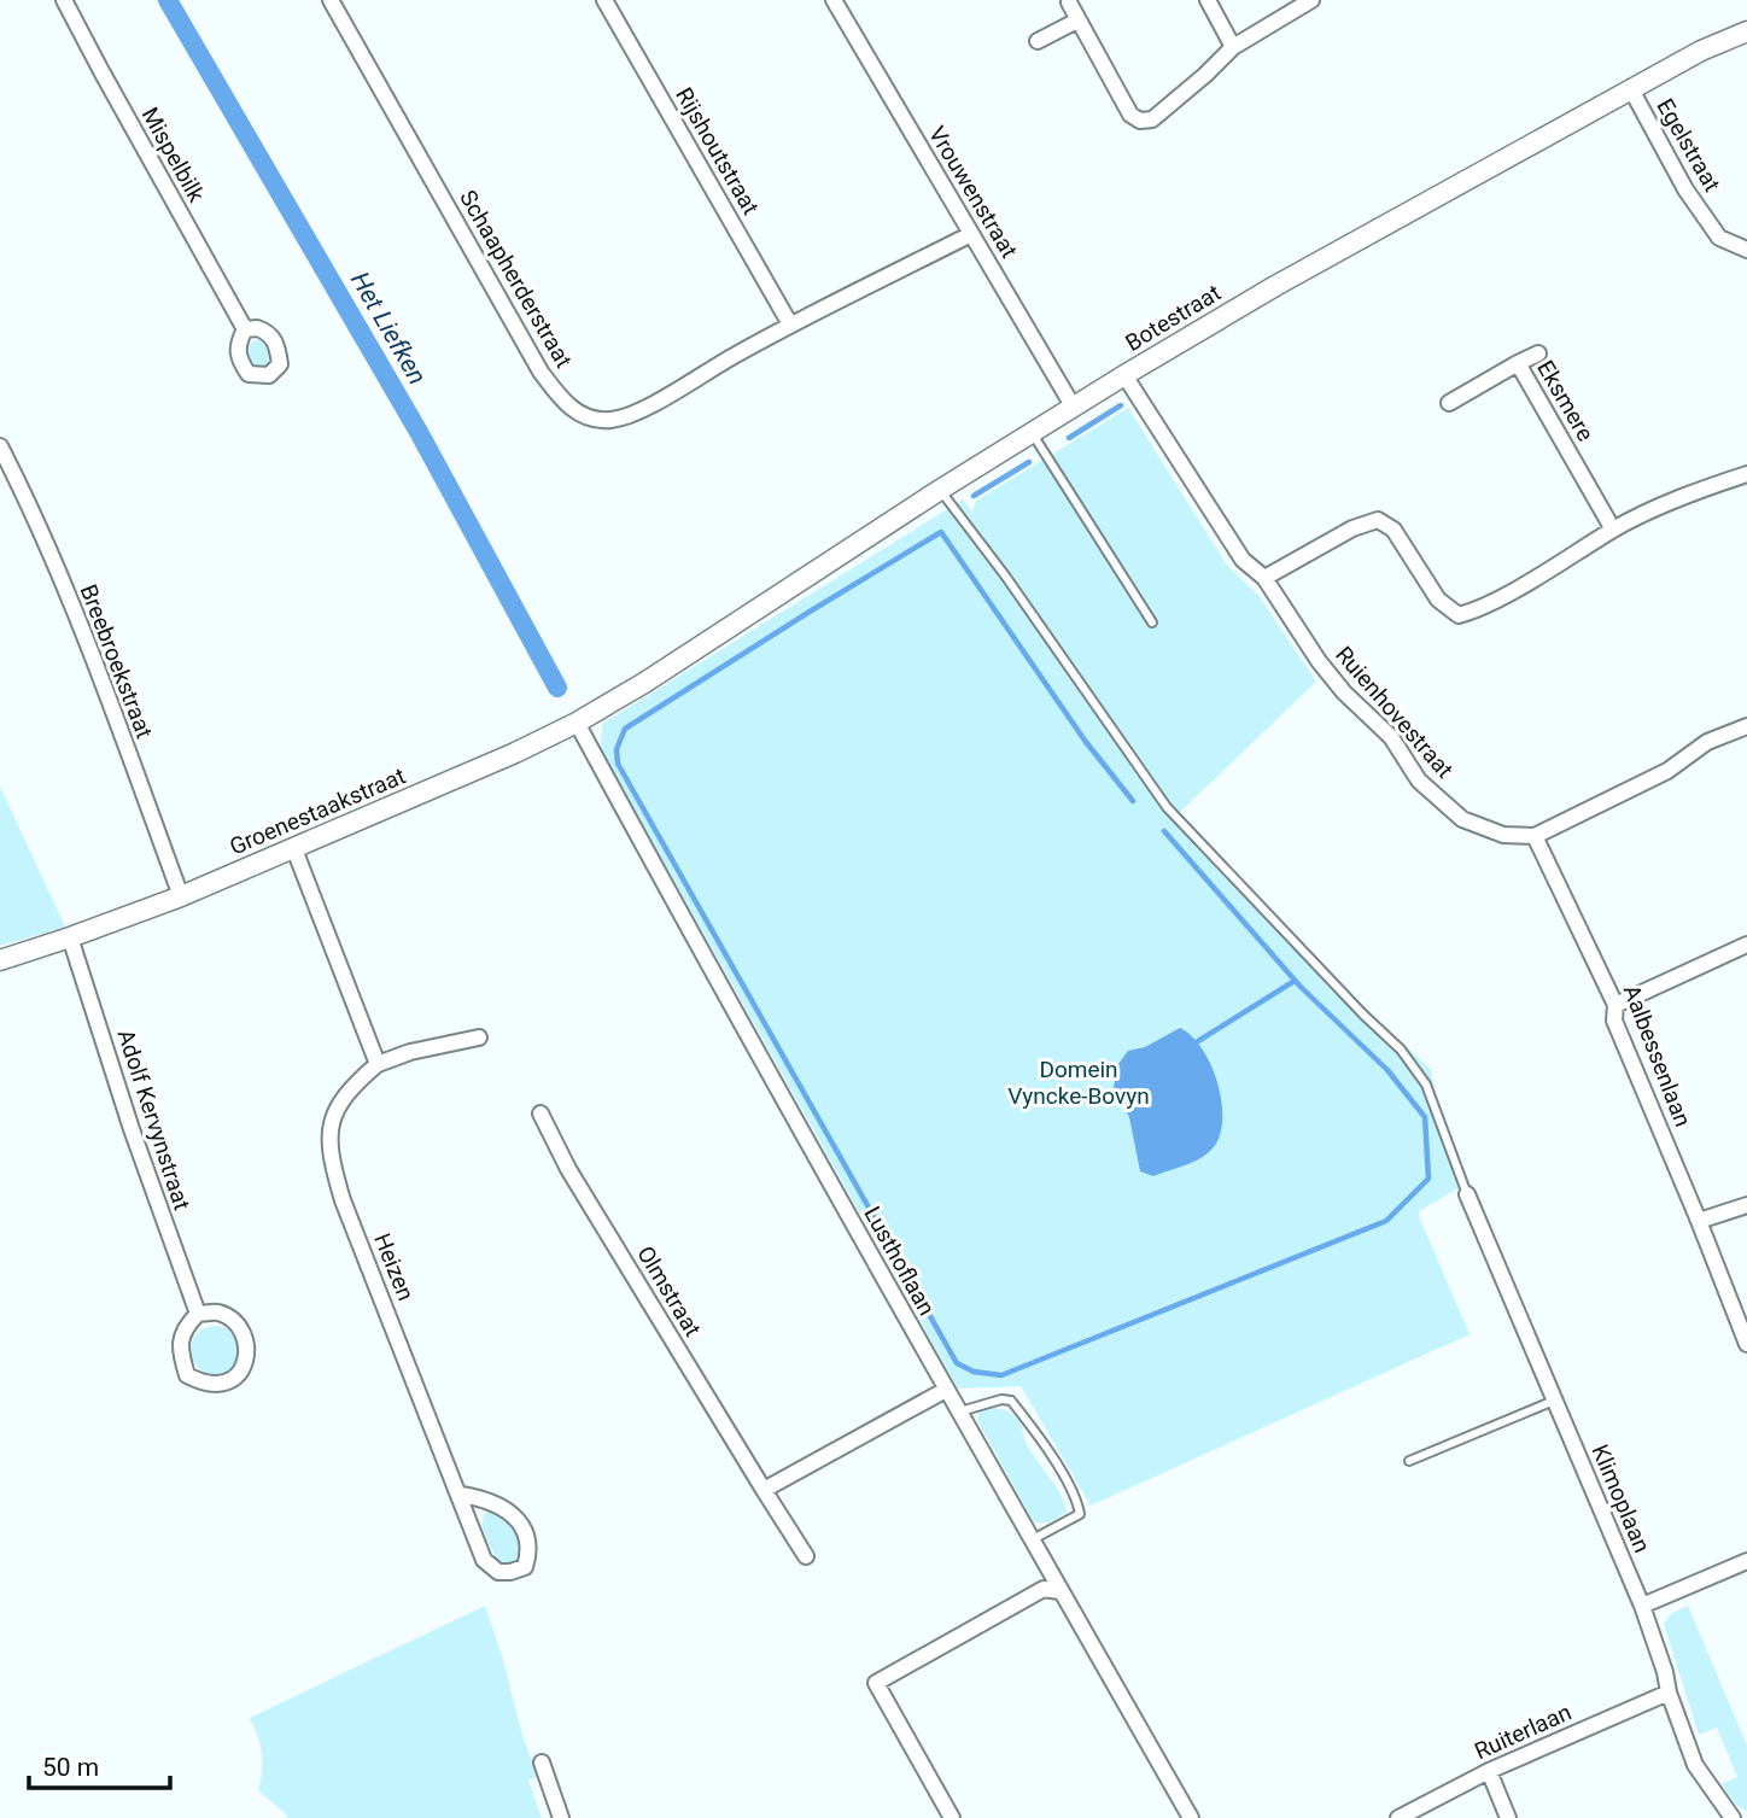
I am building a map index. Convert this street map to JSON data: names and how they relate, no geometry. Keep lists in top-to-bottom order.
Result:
{
  "streets": {
    "street": [
      "Egelstraat",
      "Rijshoutstraat",
      "Mispelbilk",
      "Vrouwenstraat",
      "Schaapherderstraat",
      "Botestraat",
      "Eksmere",
      "Breebroekstraat",
      "Ruienhovestraat",
      "Groenestaakstraat",
      "Aalbessenlaan",
      "Adolf Kervynstraat",
      "Lusthoflaan",
      "Heizen",
      "Olmstraat",
      "Klimoplaan",
      "Ruiterlaan"
    ]
  },
  "crossings": [
    ["Egelstraat", "Botestraat"],
    ["Rijshoutstraat", "Schaapherderstraat"],
    ["Vrouwenstraat", "Schaapherderstraat"],
    ["Vrouwenstraat", "Botestraat"],
    ["Botestraat", "Ruienhovestraat"],
    ["Botestraat", "Groenestaakstraat"],
    ["Breebroekstraat", "Groenestaakstraat"],
    ["Ruienhovestraat", "Aalbessenlaan"],
    ["Groenestaakstraat", "Adolf Kervynstraat"],
    ["Groenestaakstraat", "Lusthoflaan"],
    ["Klimoplaan", "Ruiterlaan"]
  ],
  "water": ["Het Liefken"],
  "parks": ["Domein Vyncke-Bovyn"],
  "scale_bar": "50 m"
}
